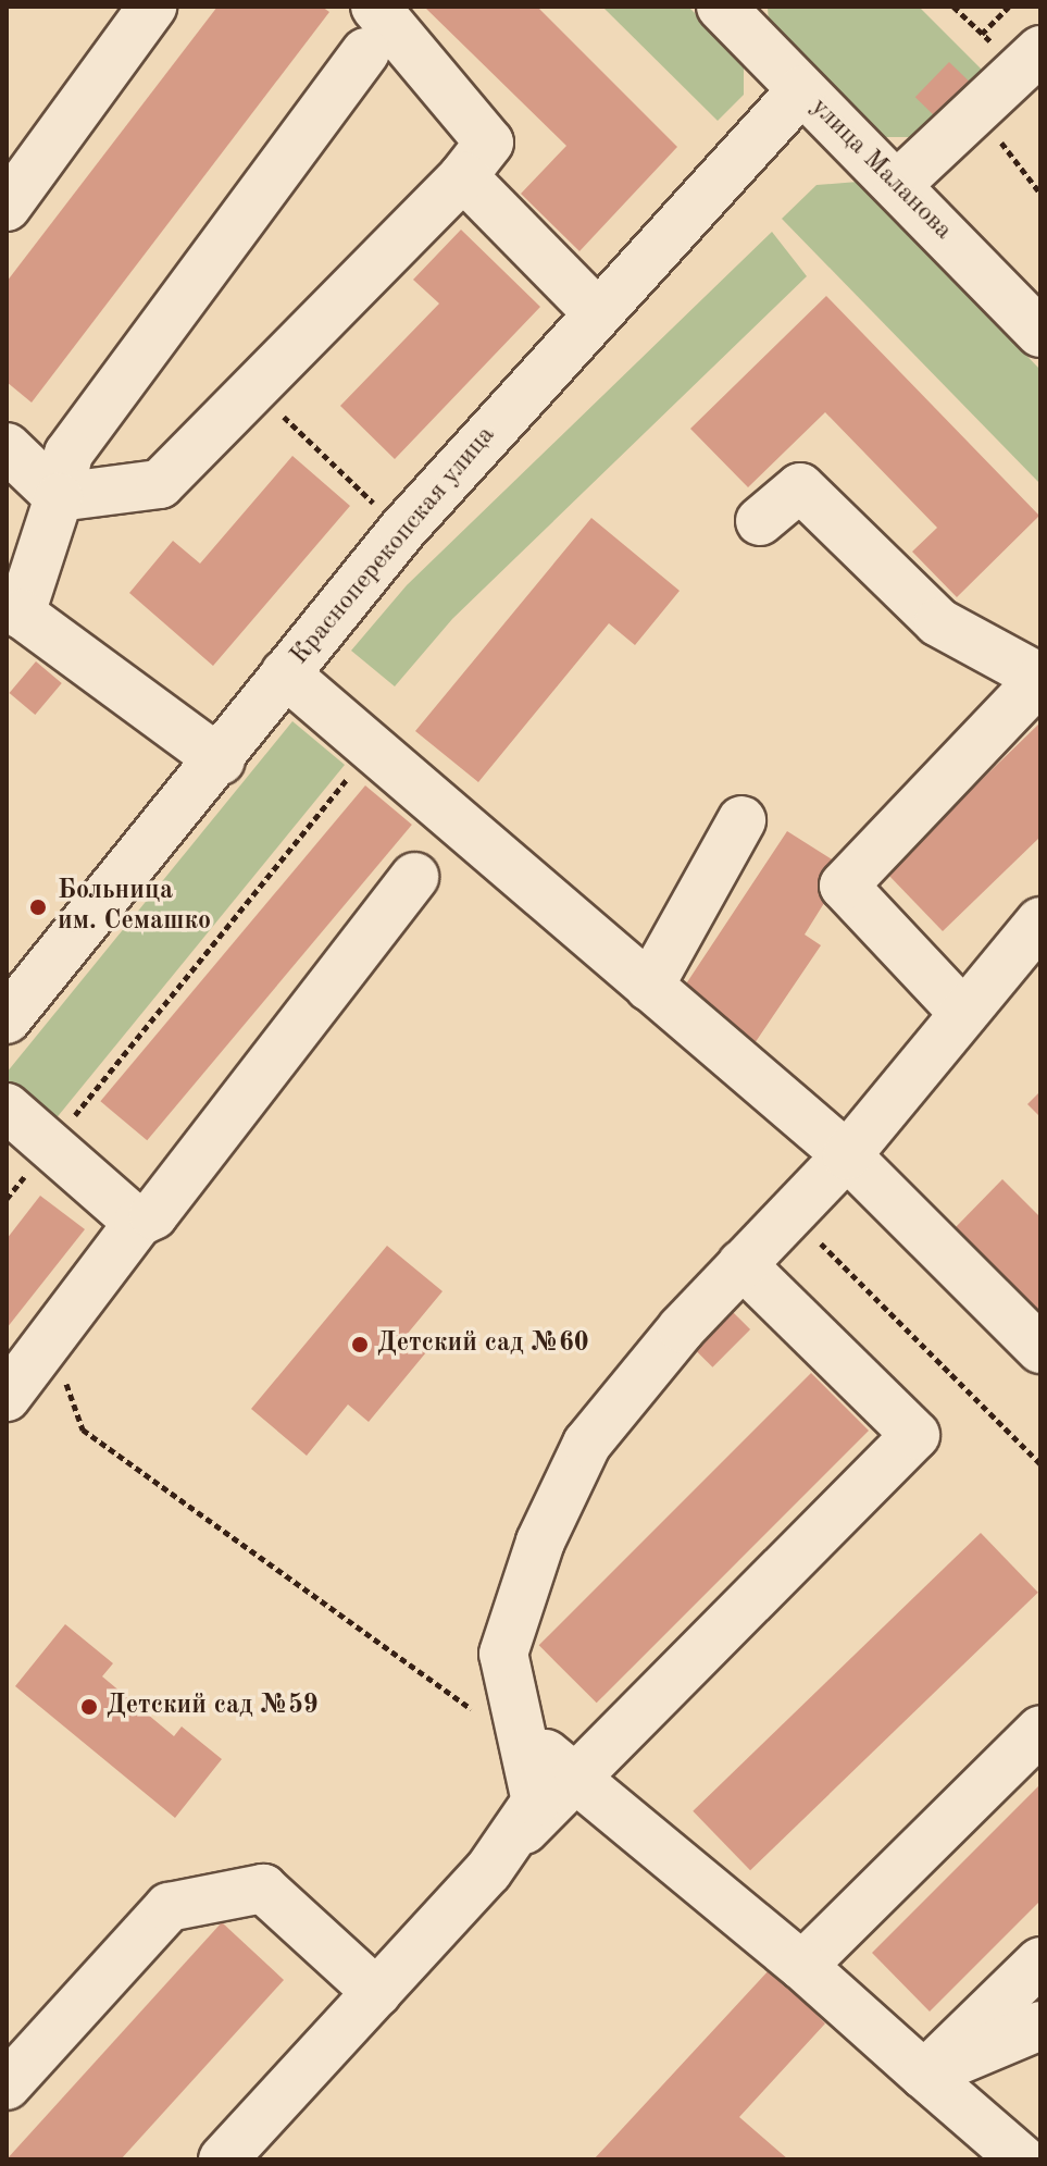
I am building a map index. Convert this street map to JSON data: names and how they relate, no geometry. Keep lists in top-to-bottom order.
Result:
{
  "streets": {
    "street": ["улица Маланова", "Красноперекопская улица"]
  },
  "crossings": [
    ["улица Маланова", "Красноперекопская улица"]
  ],
  "places": ["Больница им. Семашко", "Детский сад №60", "Детский сад №59"]
}
